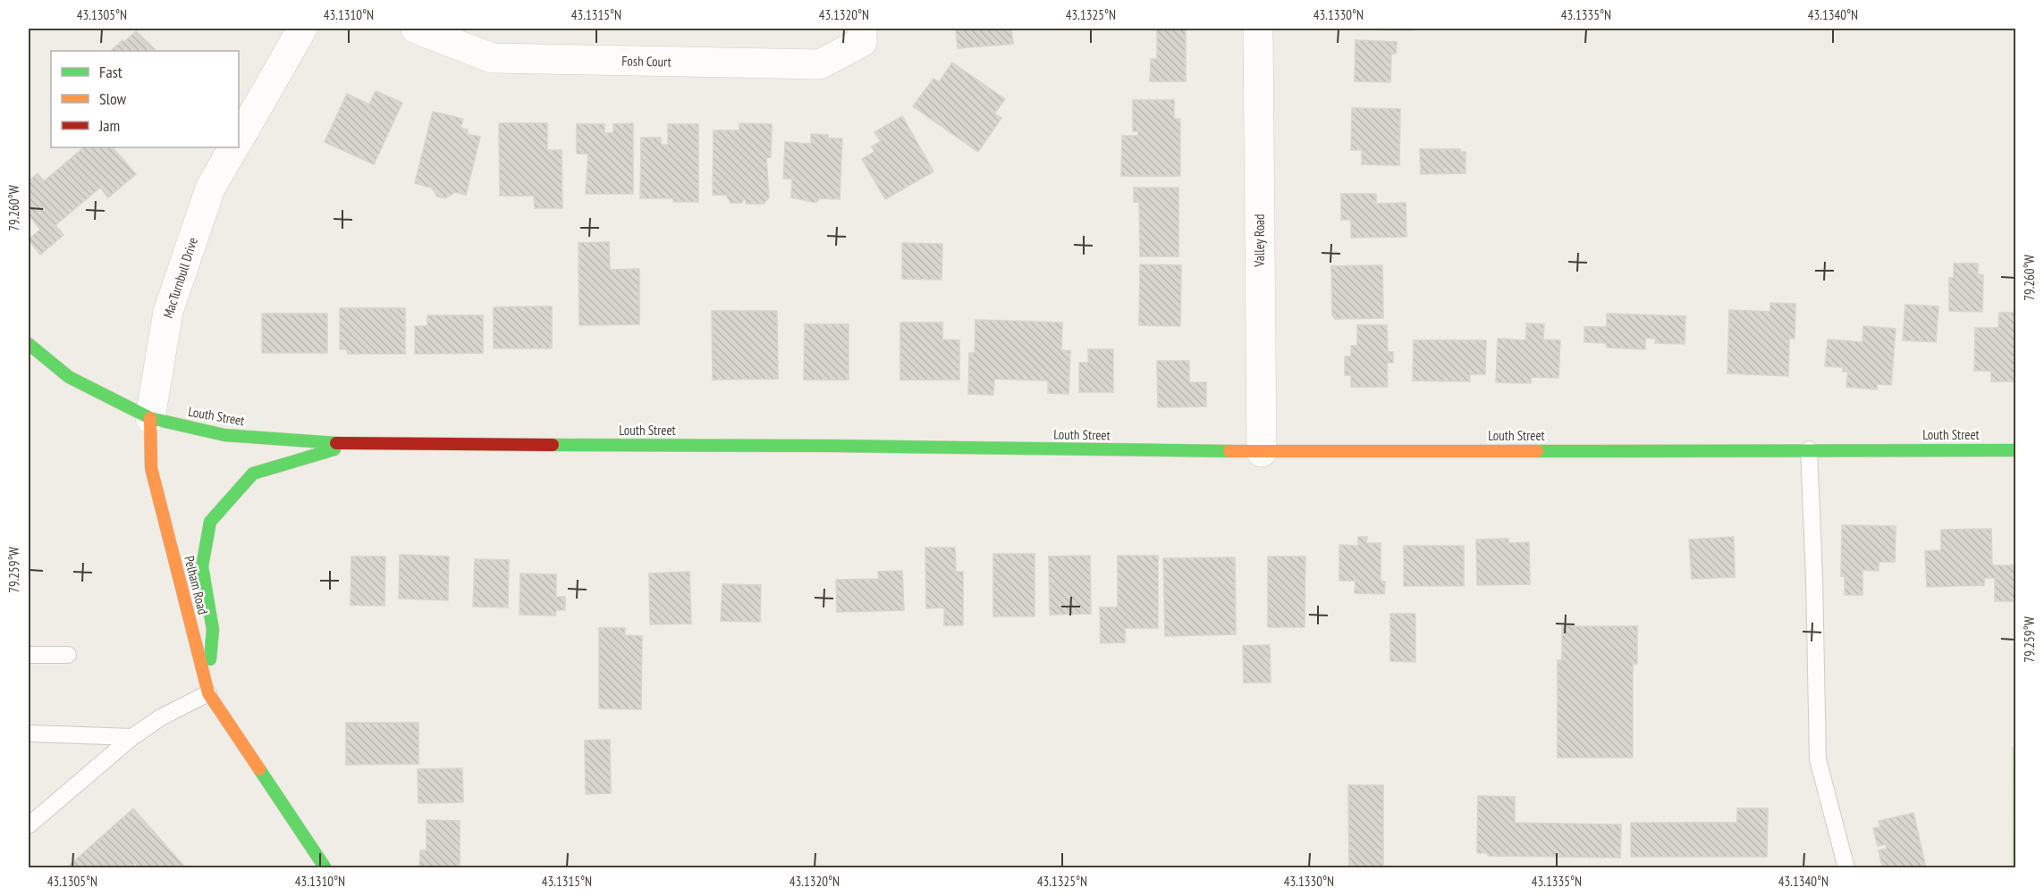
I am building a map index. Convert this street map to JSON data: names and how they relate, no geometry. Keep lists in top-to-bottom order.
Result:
{
  "streets": {
    "main road": ["Louth Street", "Pelham Road"],
    "street": ["Fosh Court", "Valley Road", "MacTurnbull Drive"]
  },
  "crossings": [
    ["Valley Road", "Louth Street"],
    ["MacTurnbull Drive", "Louth Street"],
    ["MacTurnbull Drive", "Pelham Road"],
    ["Louth Street", "Pelham Road"]
  ],
  "legend": ["Fast", "Slow", "Jam"],
  "coordinates": [
    "43.1305°N",
    "43.1310°N",
    "43.1315°N",
    "43.1320°N",
    "43.1325°N",
    "43.1330°N",
    "43.1335°N",
    "43.1340°N",
    "79.260°W",
    "79.259°W"
  ]
}
